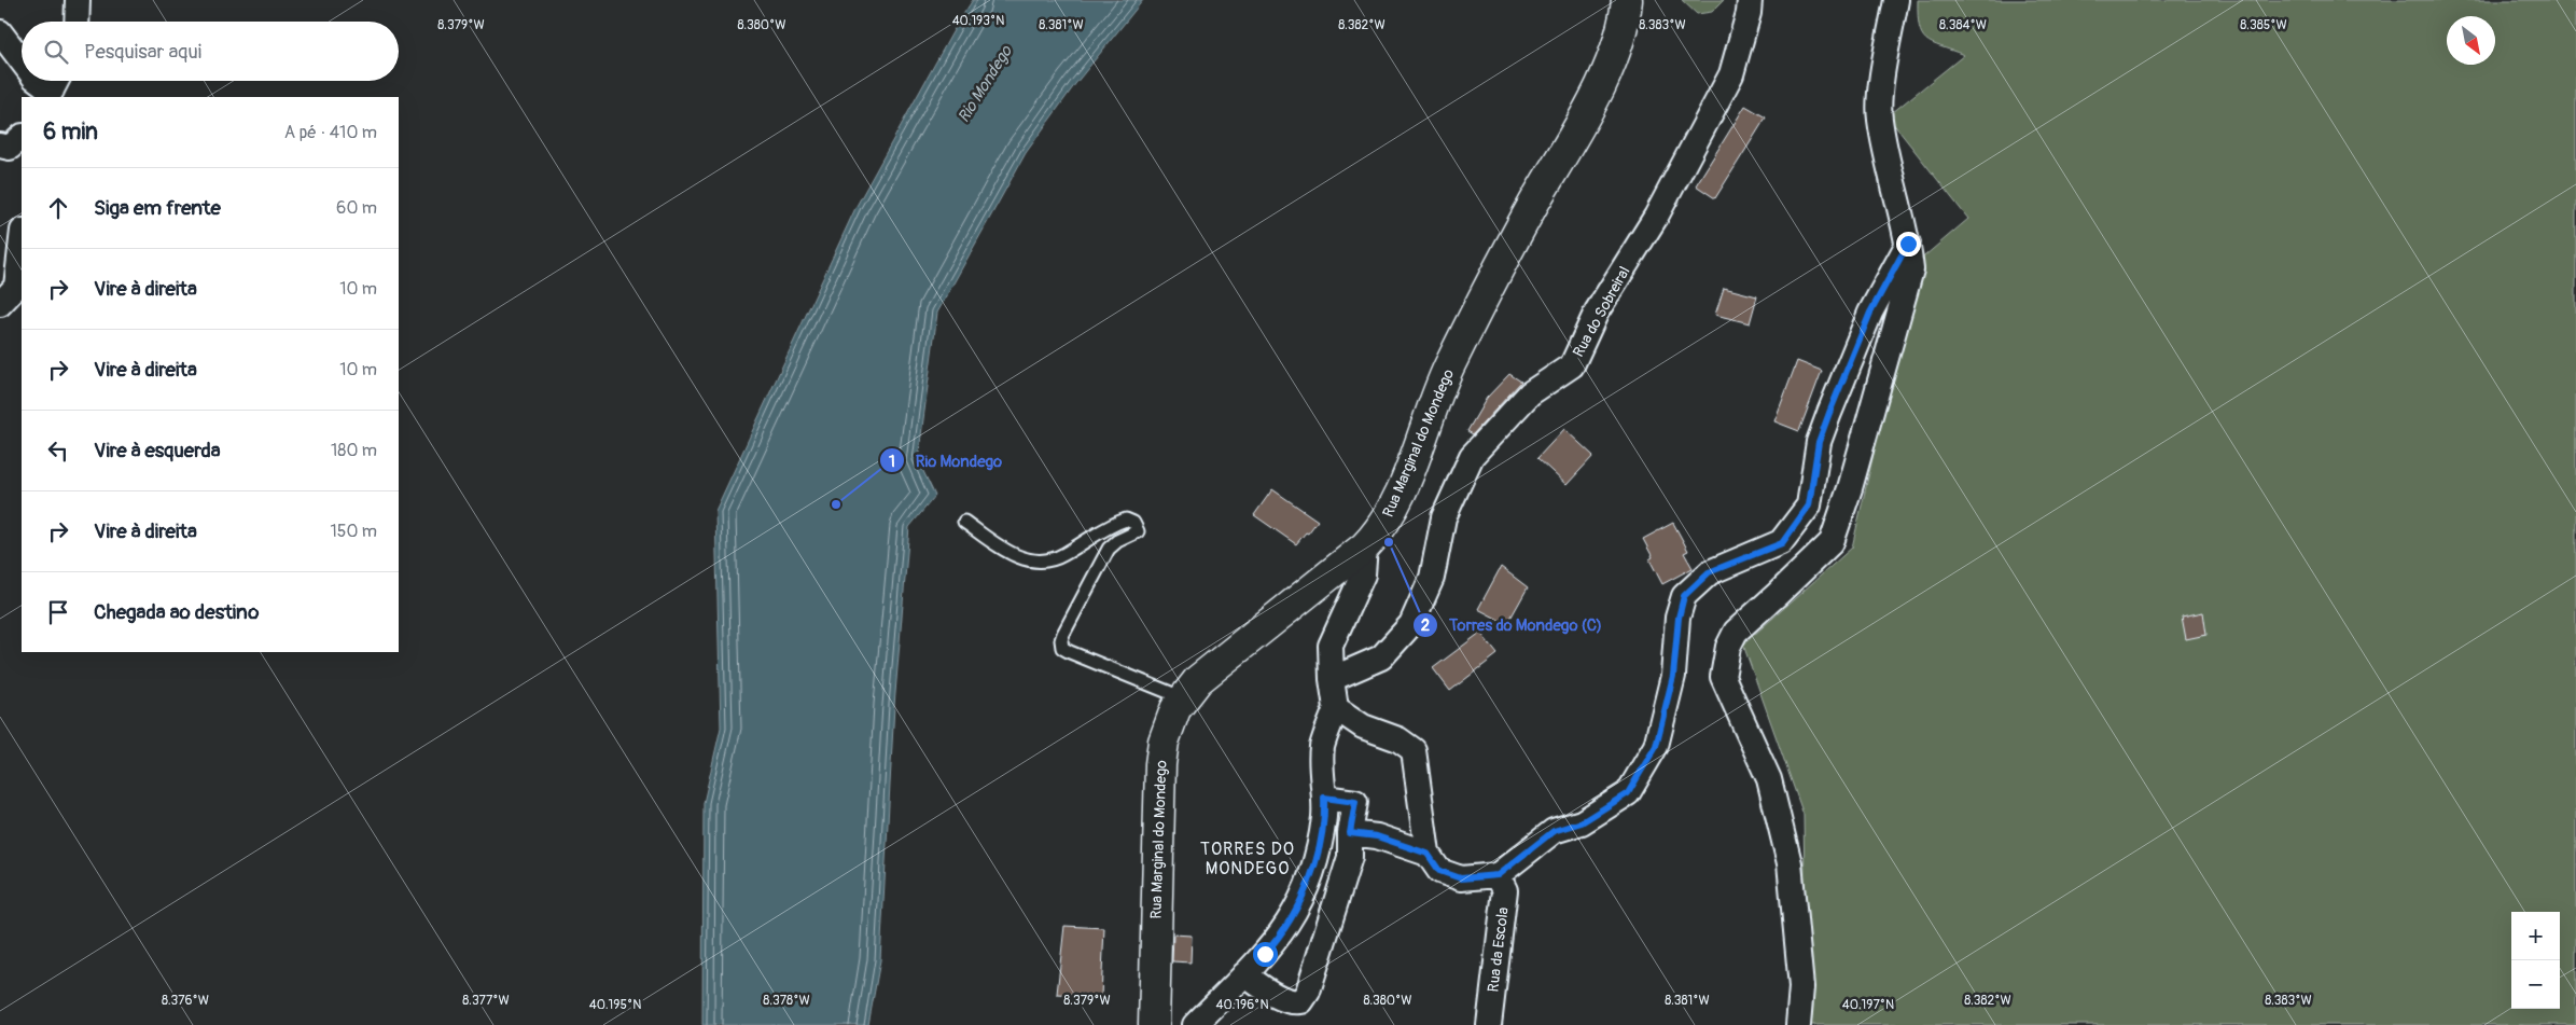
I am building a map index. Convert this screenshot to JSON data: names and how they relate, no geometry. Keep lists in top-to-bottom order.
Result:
{
  "streets": {
    "main road": ["Rua Marginal do Mondego"],
    "street": ["Rua do Sobreiral", "Rua da Escola"]
  },
  "districts": ["TORRES DO MONDEGO"],
  "water": ["Rio Mondego"],
  "places": ["Rio Mondego", "Torres do Mondego (C)"],
  "north": "bottom right",
  "page": {
    "search": "Pesquisar aqui",
    "heading": ["6 min", "A pé · 410 m"],
    "list": [
      ["Siga em frente", "60 m"],
      ["Vire à direita", "10 m"],
      ["Vire à direita", "10 m"],
      ["Vire à esquerda", "180 m"],
      ["Vire à direita", "150 m"],
      "Chegada ao destino"
    ],
    "map_buttons": ["+", "−"]
  },
  "coordinates": [
    "40.193°N",
    "8.379°W",
    "8.380°W",
    "8.381°W",
    "8.382°W",
    "8.383°W",
    "8.384°W",
    "8.385°W",
    "8.376°W",
    "8.377°W",
    "8.378°W",
    "40.195°N",
    "40.196°N",
    "40.197°N"
  ]
}
